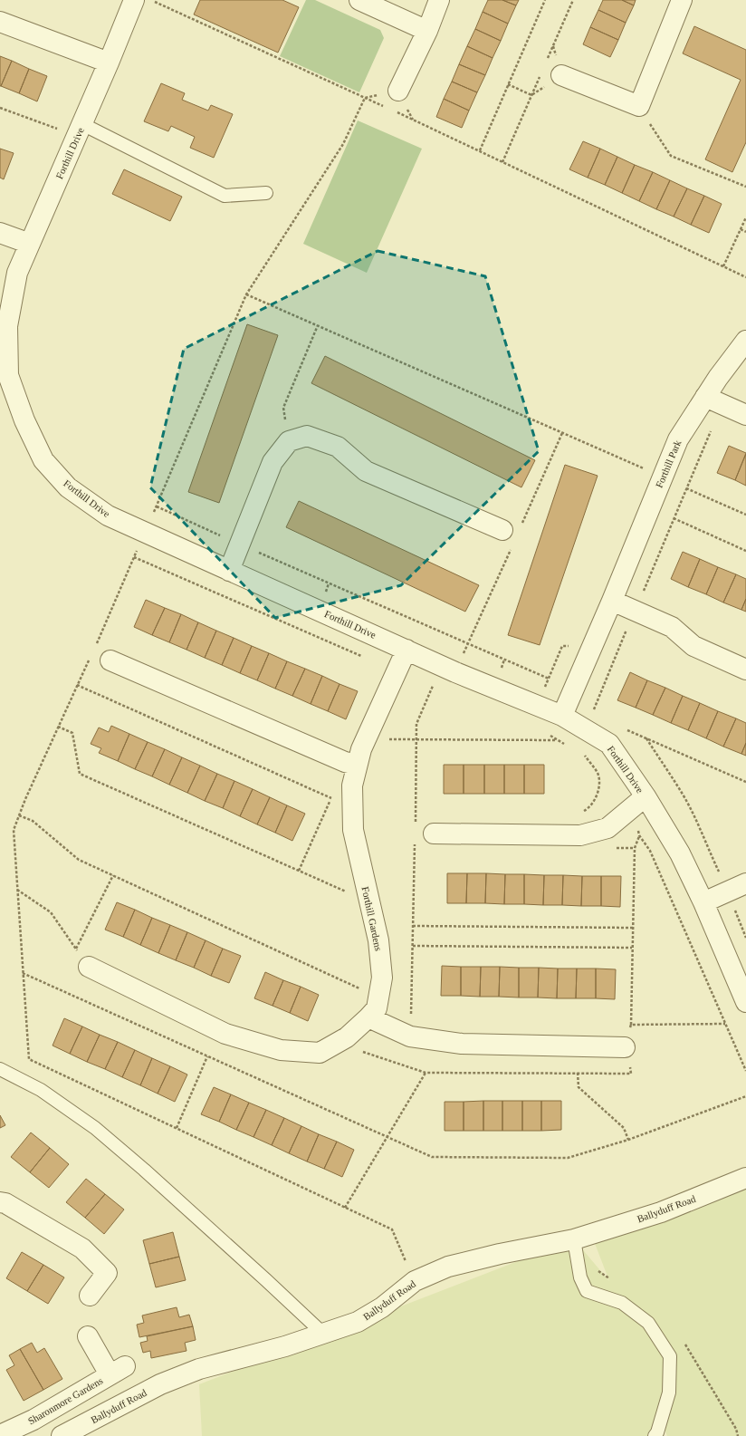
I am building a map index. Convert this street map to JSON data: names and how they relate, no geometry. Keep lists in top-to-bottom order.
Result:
{
  "streets": {
    "street": [
      "Forthill Drive",
      "Forthill Park",
      "Forthill Gardens",
      "Ballyduff Road",
      "Sharonmore Gardens"
    ]
  },
  "crossings": [
    ["Forthill Drive", "Forthill Park"],
    ["Forthill Drive", "Forthill Gardens"]
  ]
}
